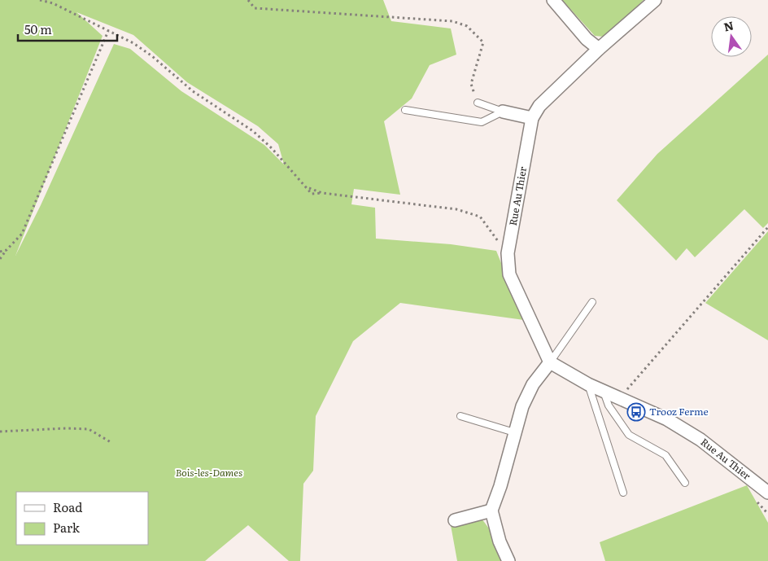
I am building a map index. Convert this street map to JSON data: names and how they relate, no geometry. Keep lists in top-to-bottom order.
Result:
{
  "streets": {
    "street": ["Rue Au Thier"]
  },
  "parks": ["Bois-les-Dames"],
  "places": {
    "bus stop": ["Trooz Ferme"]
  },
  "legend": ["Road", "Park"],
  "scale_bar": "50 m",
  "north": "top"
}
